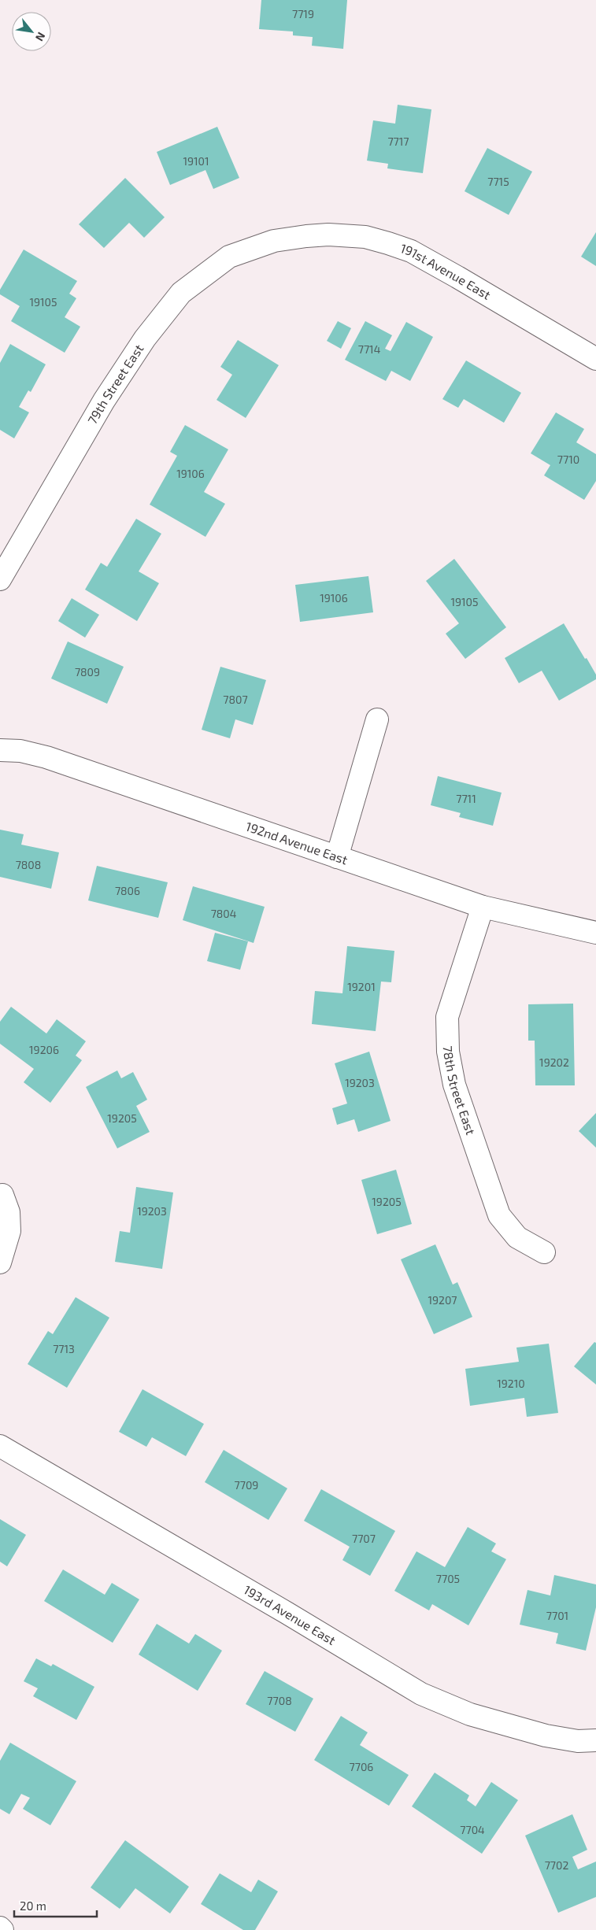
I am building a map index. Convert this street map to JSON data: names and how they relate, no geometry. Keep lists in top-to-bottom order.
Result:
{
  "streets": {
    "street": [
      "191st Avenue East",
      "79th Street East",
      "192nd Avenue East",
      "78th Street East",
      "193rd Avenue East"
    ]
  },
  "crossings": [
    ["191st Avenue East", "79th Street East"],
    ["192nd Avenue East", "78th Street East"]
  ],
  "house_numbers": [
    "7719",
    "7717",
    "19101",
    "7715",
    "19105",
    "7714",
    "7710",
    "19106",
    "19106",
    "19105",
    "7809",
    "7807",
    "7711",
    "7808",
    "7806",
    "7804",
    "19201",
    "19206",
    "19202",
    "19203",
    "19205",
    "19205",
    "19203",
    "19207",
    "7713",
    "19210",
    "7709",
    "7707",
    "7705",
    "7701",
    "7708",
    "7706",
    "7704",
    "7702"
  ],
  "scale_bar": "20 m",
  "north": "bottom right"
}
